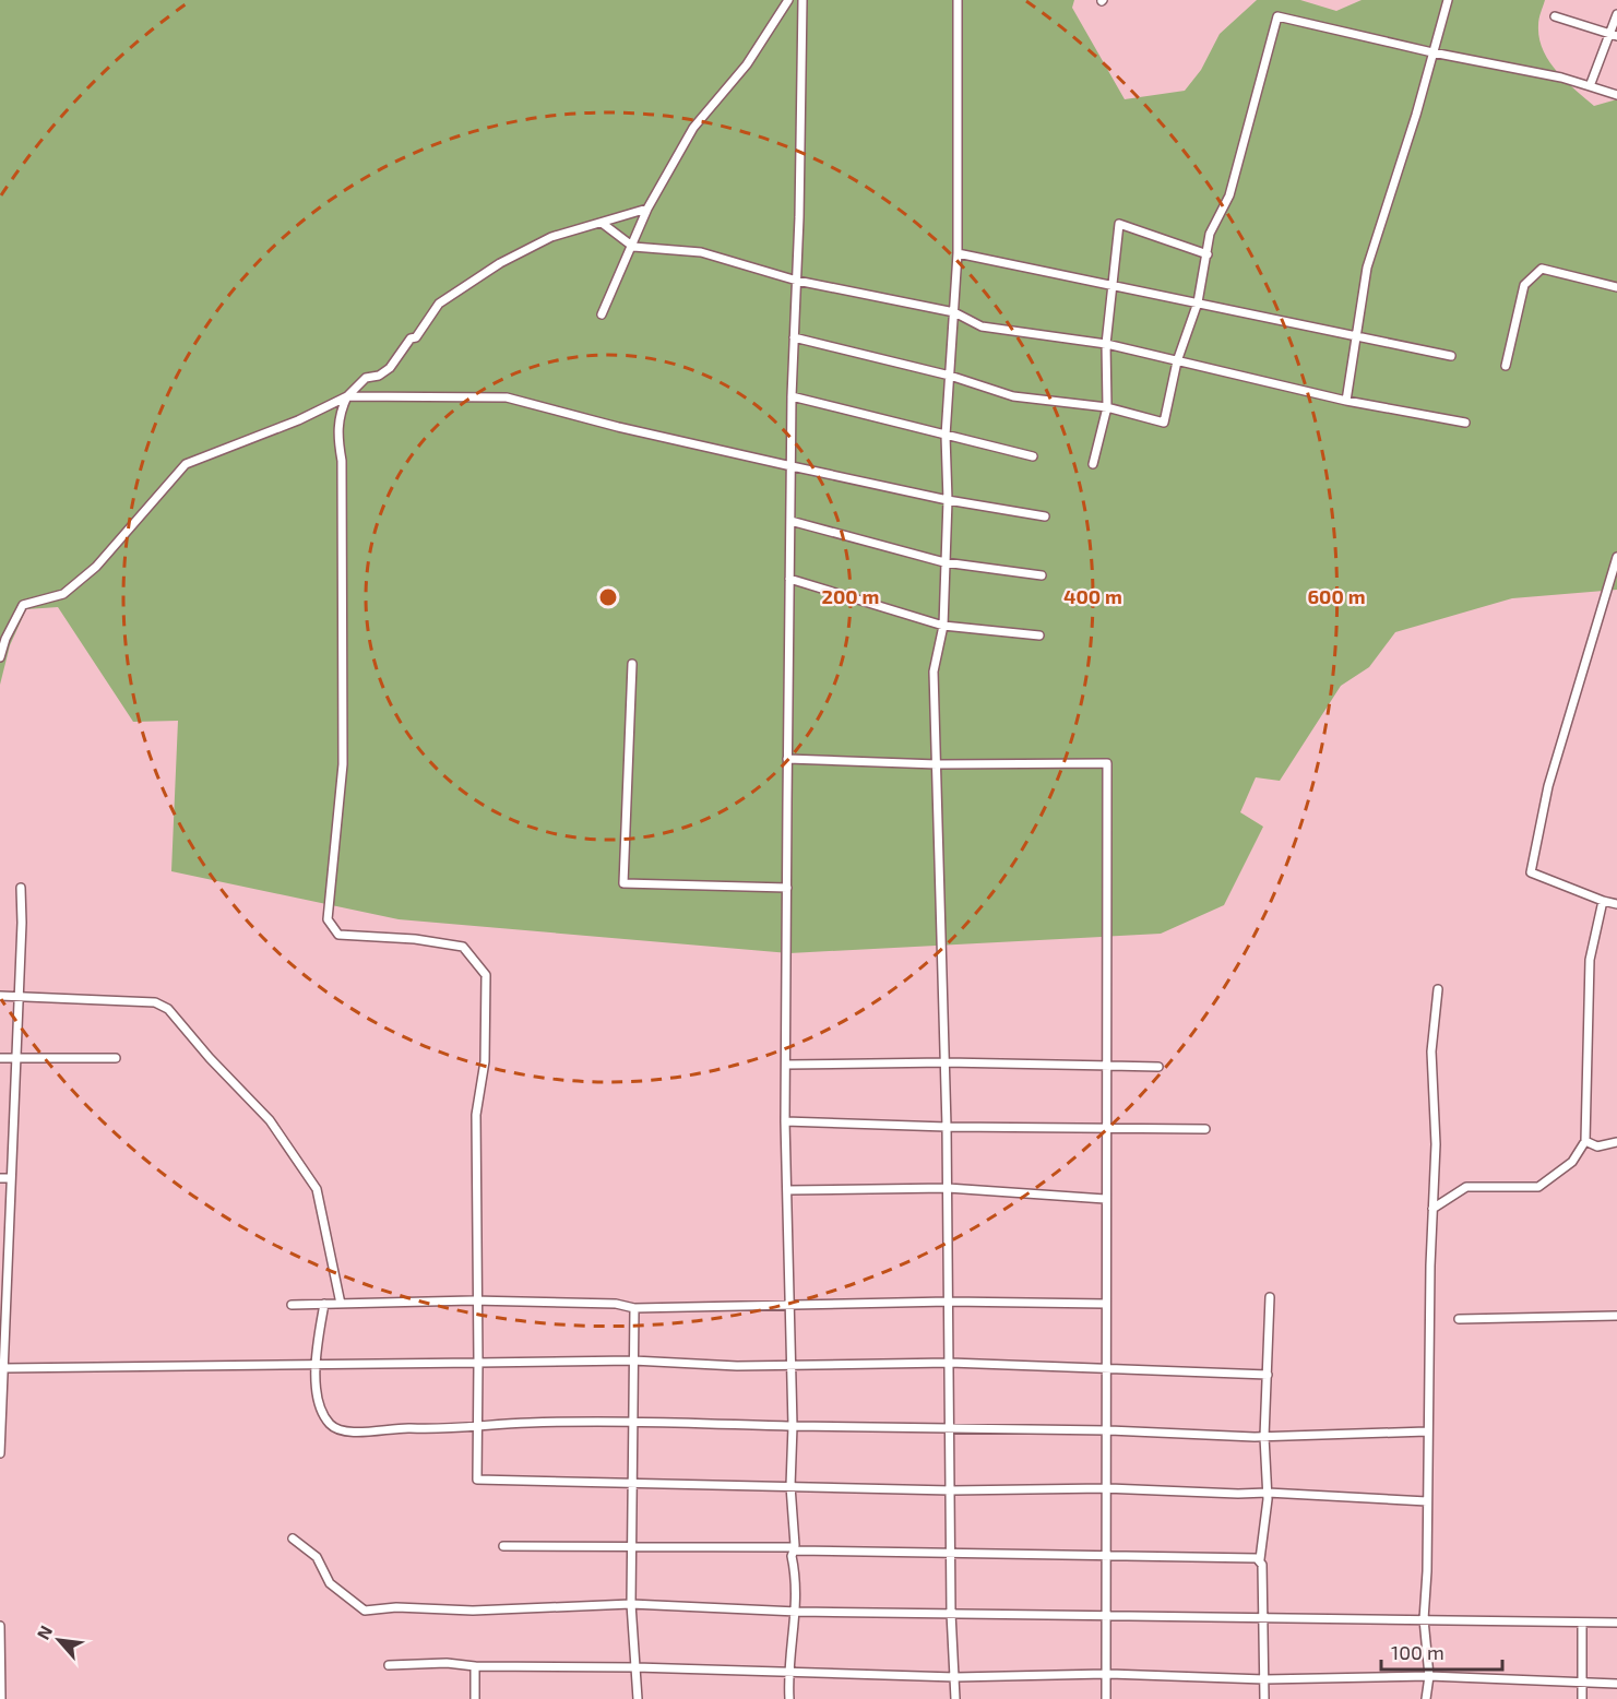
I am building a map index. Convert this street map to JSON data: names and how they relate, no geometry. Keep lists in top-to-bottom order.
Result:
{
  "scale_bar": "100 m",
  "north": "top left",
  "rings": ["200 m", "400 m", "600 m"]
}
